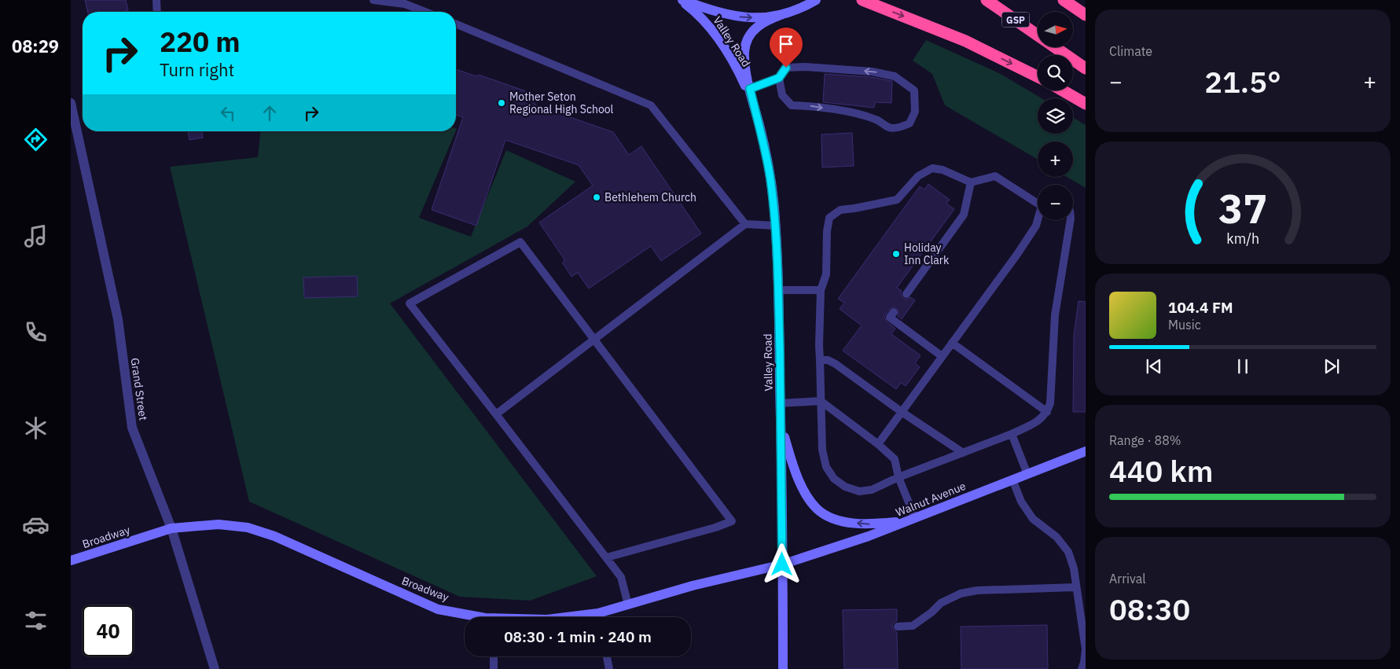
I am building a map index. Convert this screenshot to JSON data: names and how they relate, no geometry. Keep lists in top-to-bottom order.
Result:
{
  "streets": {
    "highway": ["GSP"],
    "street": [
      "Valley Road",
      "Grand Street",
      "Walnut Avenue",
      "Broadway"
    ]
  },
  "crossings": [
    ["Valley Road", "Walnut Avenue"],
    ["Valley Road", "Broadway"],
    ["Grand Street", "Broadway"],
    ["Walnut Avenue", "Broadway"]
  ],
  "places": ["Mother Seton Regional High School", "Bethlehem Church", "Holiday Inn Clark"],
  "north": "right",
  "page": {
    "tabs": "08:29",
    "tile": [
      "Climate",
      ["Range · 88%", "440 km"],
      ["Arrival", "08:30"]
    ],
    "map_buttons": ["+", "−"],
    "turn": ["220 m", "Turn right"],
    "heat": ["−", "21.5°", "+"],
    "song": ["104.4 FM", "Music"],
    "limit": "40",
    "trip": "08:30 · 1 min · 240 m",
    "gauge": ["37", "km/h"]
  }
}
